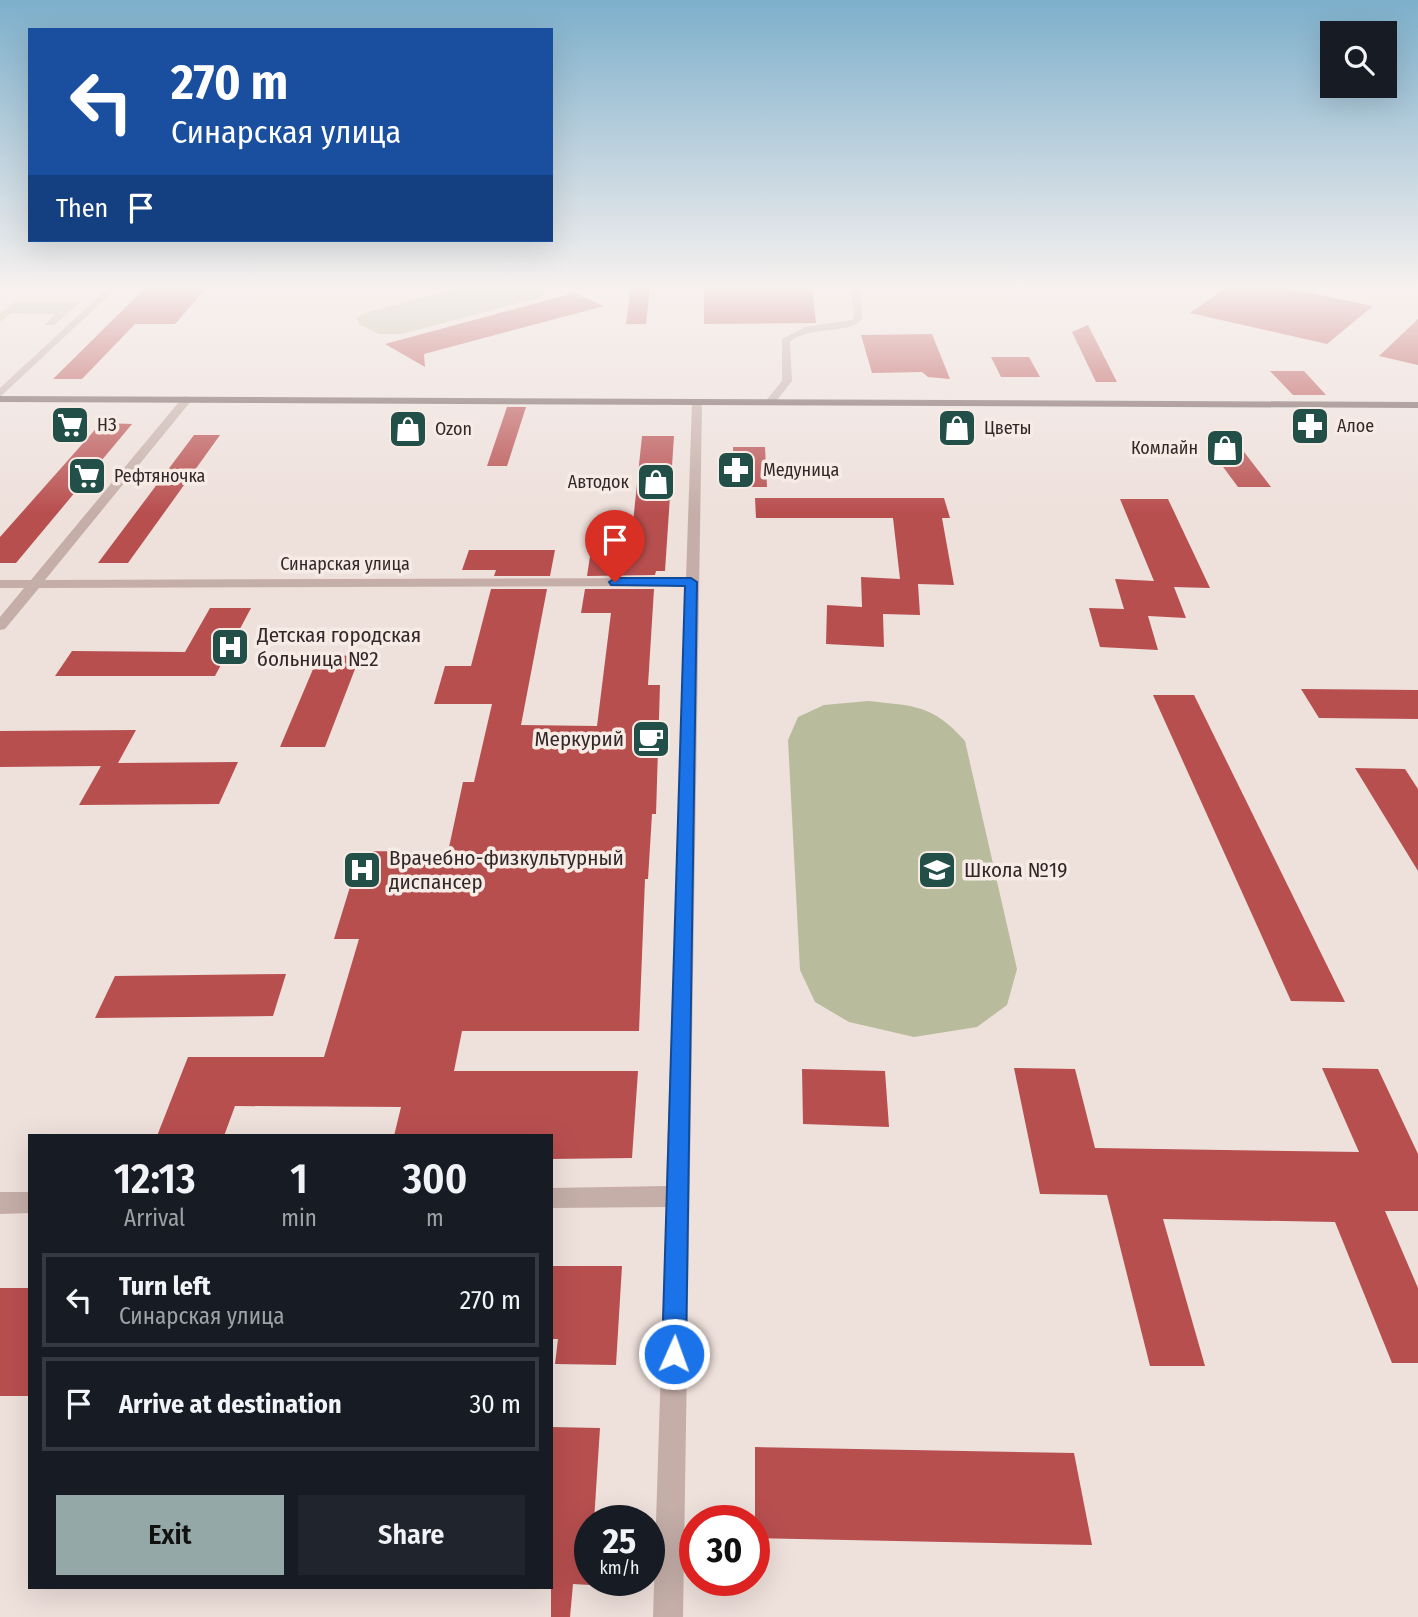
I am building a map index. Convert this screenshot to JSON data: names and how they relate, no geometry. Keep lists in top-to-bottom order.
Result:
{
  "streets": {
    "street": ["Синарская улица"]
  },
  "places": {
    "supermarket": ["НЗ", "Рефтяночка"],
    "pharmacy": ["Алое", "Медуница"],
    "shop": [
      "Цветы",
      "Ozon",
      "Комлайн",
      "Автодок"
    ],
    "hospital": ["Детская городская больница №2", "Врачебно-физкультурный диспансер"],
    "cafe": ["Меркурий"],
    "school or university": ["Школа №19"]
  },
  "page": {
    "turn": ["270 m", "Синарская улица"],
    "then": "Then",
    "eta": [
      "12:13",
      "Arrival",
      "1",
      "min",
      "300",
      "m"
    ],
    "list": [
      {
        "name": "Turn left",
        "note": "Синарская улица",
        "value": "270 m"
      },
      {
        "name": "Arrive at destination",
        "value": "30 m"
      }
    ],
    "buttons": ["Exit", "Share"],
    "speed": "25 km/h",
    "limit": "30"
  }
}
